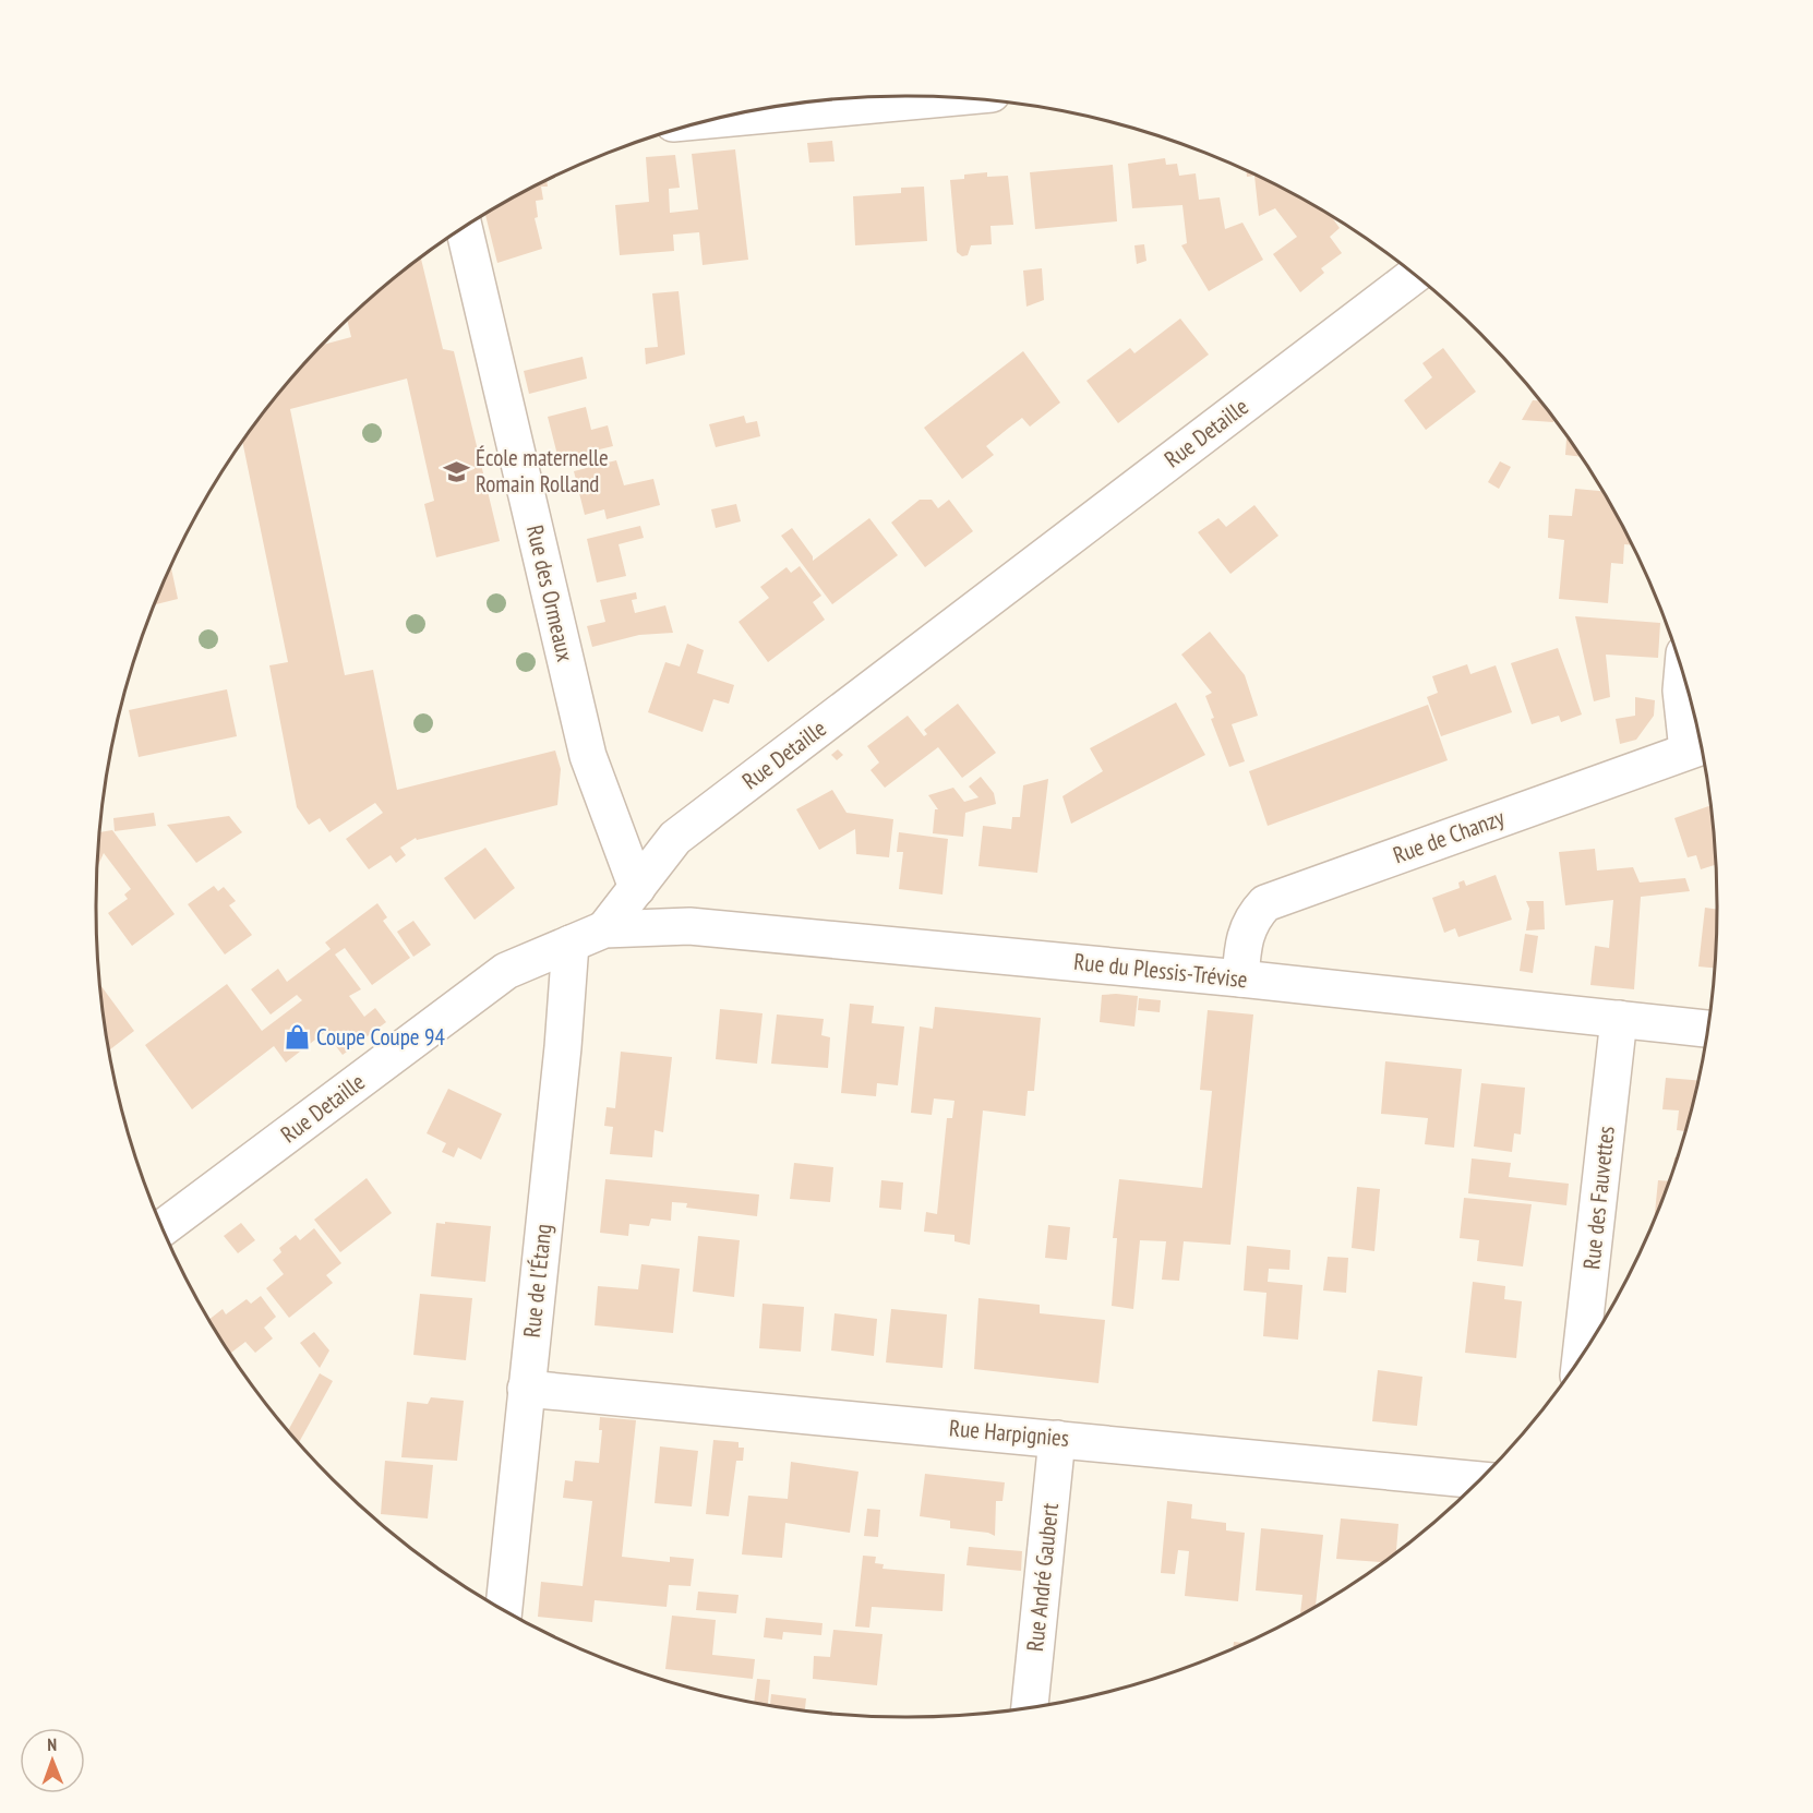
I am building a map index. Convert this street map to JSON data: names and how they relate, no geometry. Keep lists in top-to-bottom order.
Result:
{
  "streets": {
    "street": [
      "Rue Detaille",
      "Rue des Ormeaux",
      "Rue de Chanzy",
      "Rue du Plessis-Trévise",
      "Rue des Fauvettes",
      "Rue de l'Étang",
      "Rue Harpignies",
      "Rue André Gaubert"
    ]
  },
  "crossings": [
    ["Rue Detaille", "Rue des Ormeaux"],
    ["Rue Detaille", "Rue du Plessis-Trévise"],
    ["Rue Detaille", "Rue de l'Étang"],
    ["Rue de Chanzy", "Rue du Plessis-Trévise"],
    ["Rue du Plessis-Trévise", "Rue des Fauvettes"],
    ["Rue de l'Étang", "Rue Harpignies"],
    ["Rue Harpignies", "Rue André Gaubert"]
  ],
  "places": {
    "school or university": ["École maternelle Romain Rolland"],
    "shop": ["Coupe Coupe 94"]
  },
  "north": "top"
}
